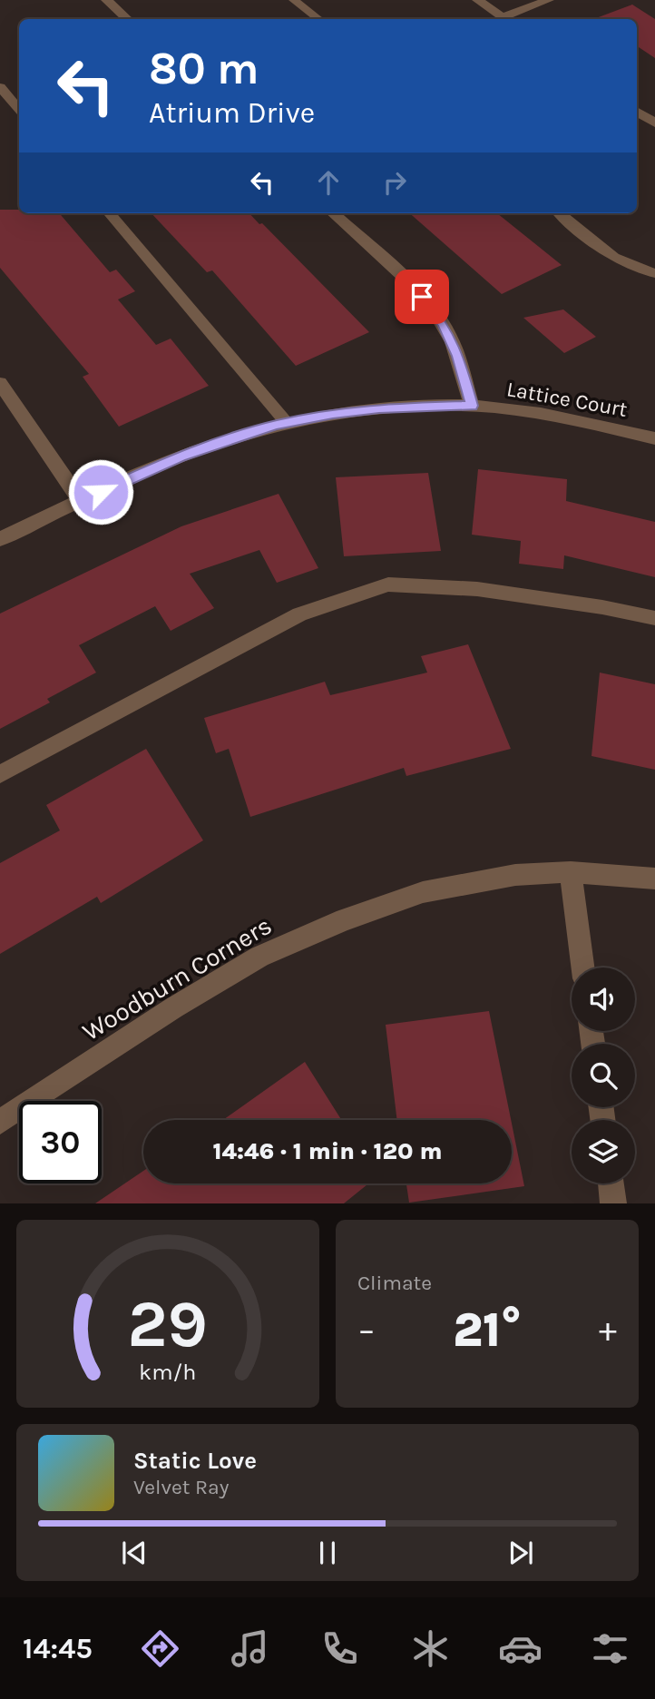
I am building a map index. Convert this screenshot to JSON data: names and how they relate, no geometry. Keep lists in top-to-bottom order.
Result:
{
  "streets": {
    "street": ["Lattice Court", "Woodburn Corners"]
  },
  "page": {
    "turn": ["80 m", "Atrium Drive"],
    "limit": "30",
    "trip": "14:46 · 1 min · 120 m",
    "tile": "Climate",
    "heat": ["−", "21°", "+"],
    "song": ["Static Love", "Velvet Ray"],
    "tabs": "14:45",
    "gauge": ["29", "km/h"]
  }
}
